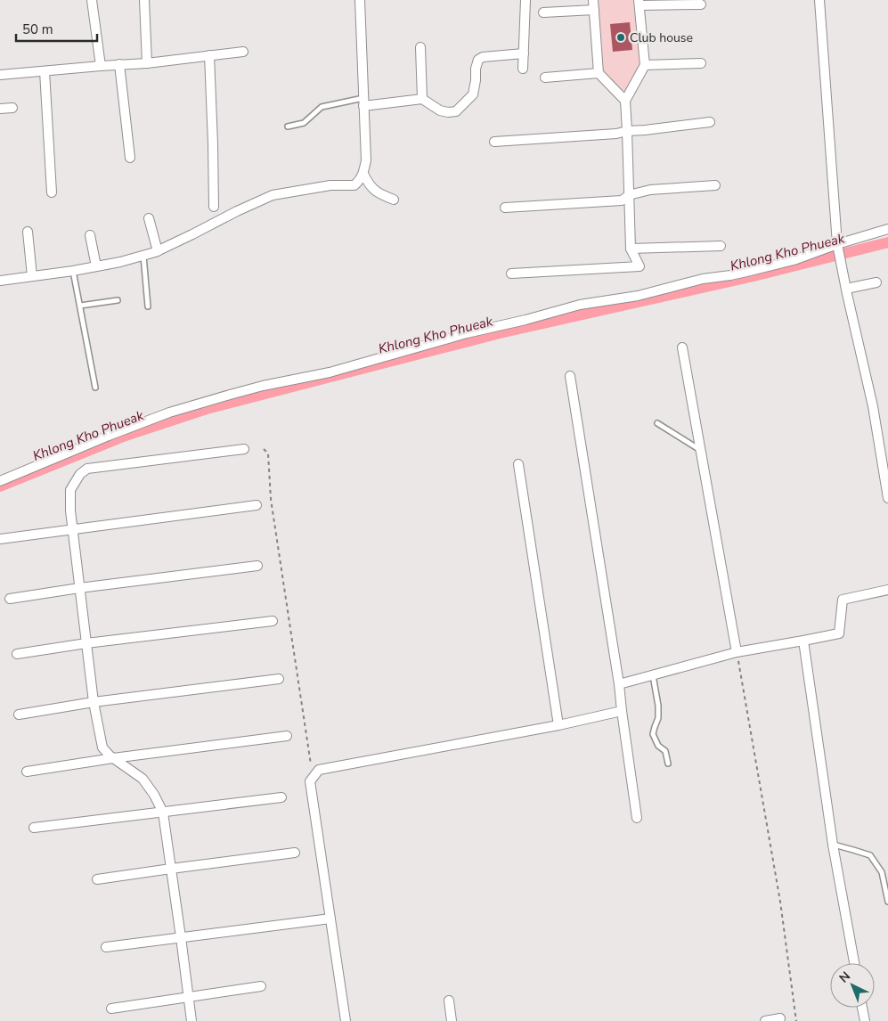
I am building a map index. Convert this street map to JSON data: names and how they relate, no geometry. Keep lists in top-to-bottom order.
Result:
{
  "water": ["Khlong Kho Phueak"],
  "places": ["Club house"],
  "scale_bar": "50 m",
  "north": "top left"
}
